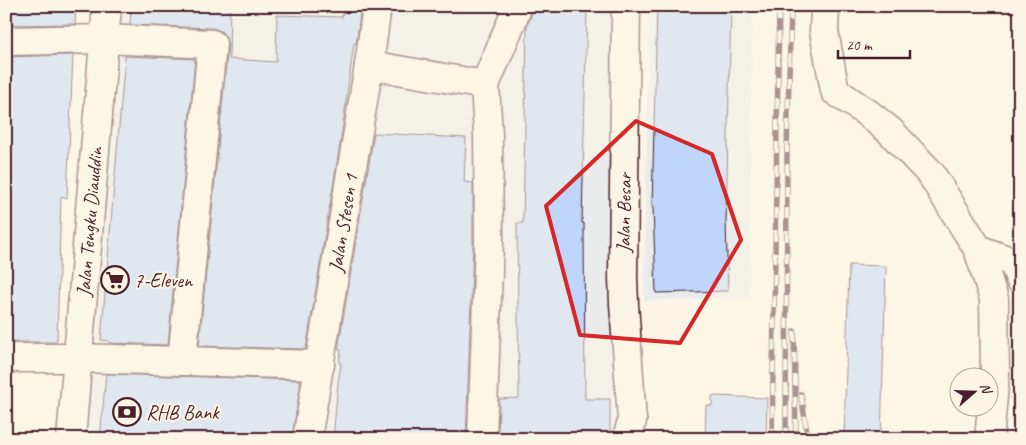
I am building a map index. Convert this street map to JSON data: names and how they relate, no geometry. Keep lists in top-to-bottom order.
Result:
{
  "streets": {
    "street": ["Jalan Besar", "Jalan Tengku Diauddin", "Jalan Stesen 1"]
  },
  "places": {
    "supermarket": ["7-Eleven"],
    "bank": ["RHB Bank"]
  },
  "scale_bar": "20 m",
  "north": "right"
}
